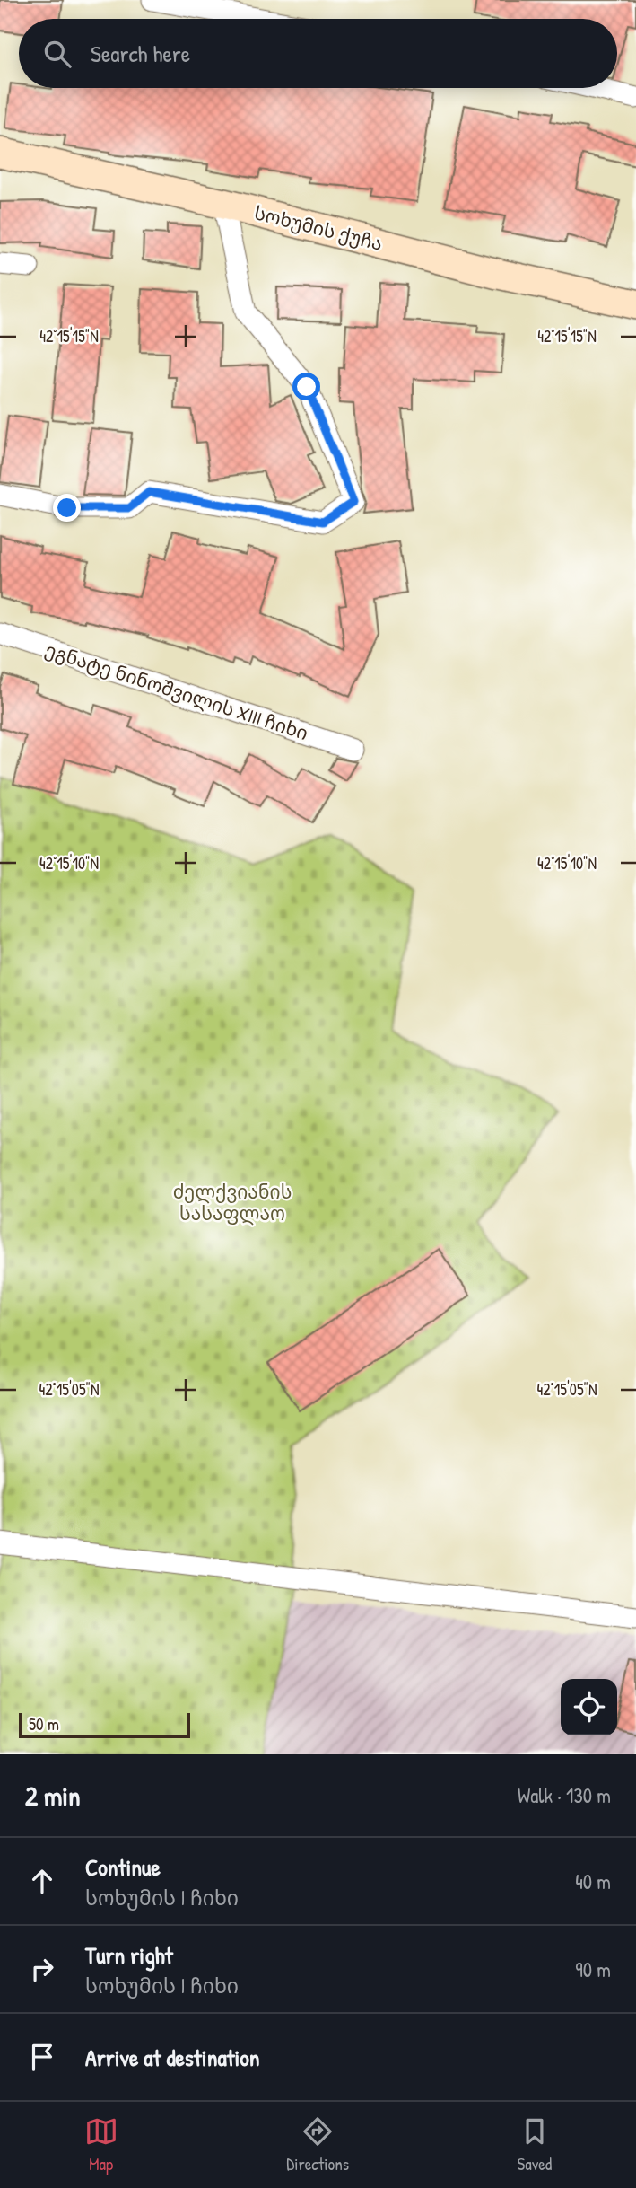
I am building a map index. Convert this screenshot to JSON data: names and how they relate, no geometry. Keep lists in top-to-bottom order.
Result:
{
  "streets": {
    "street": ["სოხუმის ქუჩა", "ეგნატე ნინოშვილის XIII ჩიხი"]
  },
  "parks": ["ძელქვიანის სასაფლაო"],
  "scale_bar": "50 m",
  "page": {
    "search": "Search here",
    "scale": "50 m",
    "heading": ["2 min", "Walk · 130 m"],
    "list": [
      ["Continue", "სოხუმის I ჩიხი", "40 m"],
      ["Turn right", "სოხუმის I ჩიხი", "90 m"],
      "Arrive at destination"
    ],
    "nav": ["Map", "Directions", "Saved"]
  },
  "coordinates": ["42°15'15\"N", "42°15'10\"N", "42°15'05\"N"]
}
